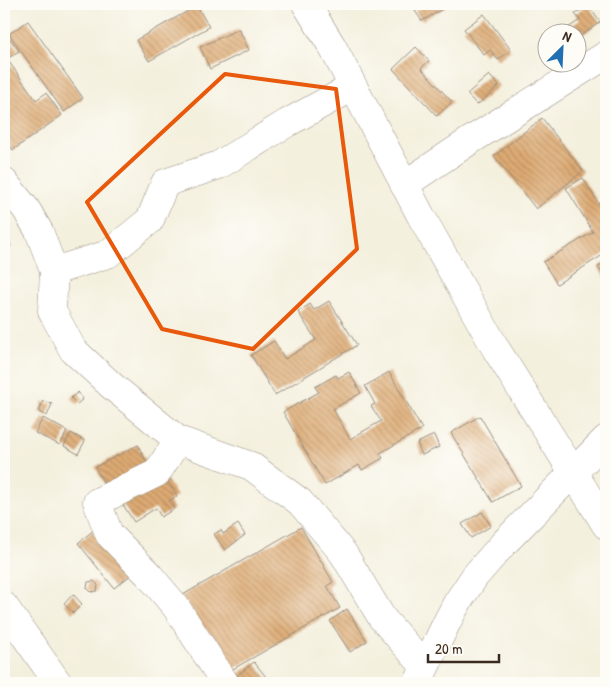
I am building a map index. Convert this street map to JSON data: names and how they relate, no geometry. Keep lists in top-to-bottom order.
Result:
{
  "scale_bar": "20 m",
  "north": "top right"
}
